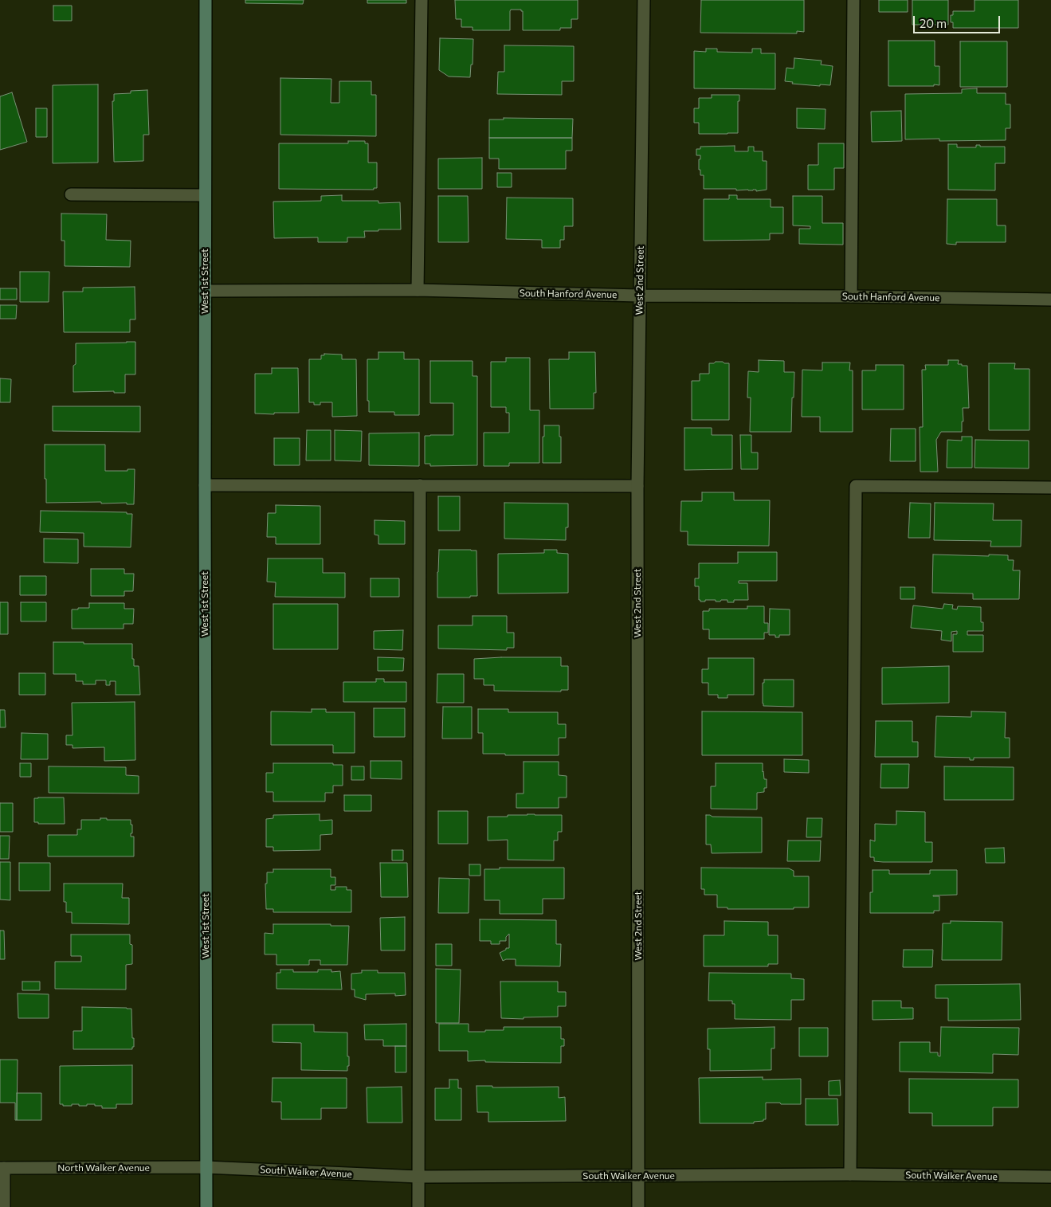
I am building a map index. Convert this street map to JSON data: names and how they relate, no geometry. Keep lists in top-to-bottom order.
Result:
{
  "streets": {
    "street": [
      "West 2nd Street",
      "West 1st Street",
      "South Hanford Avenue",
      "North Walker Avenue",
      "South Walker Avenue"
    ]
  },
  "crossings": [
    ["West 2nd Street", "South Hanford Avenue"],
    ["West 2nd Street", "South Walker Avenue"],
    ["West 1st Street", "South Hanford Avenue"],
    ["West 1st Street", "North Walker Avenue"],
    ["West 1st Street", "South Walker Avenue"],
    ["North Walker Avenue", "South Walker Avenue"]
  ],
  "scale_bar": "20 m"
}
